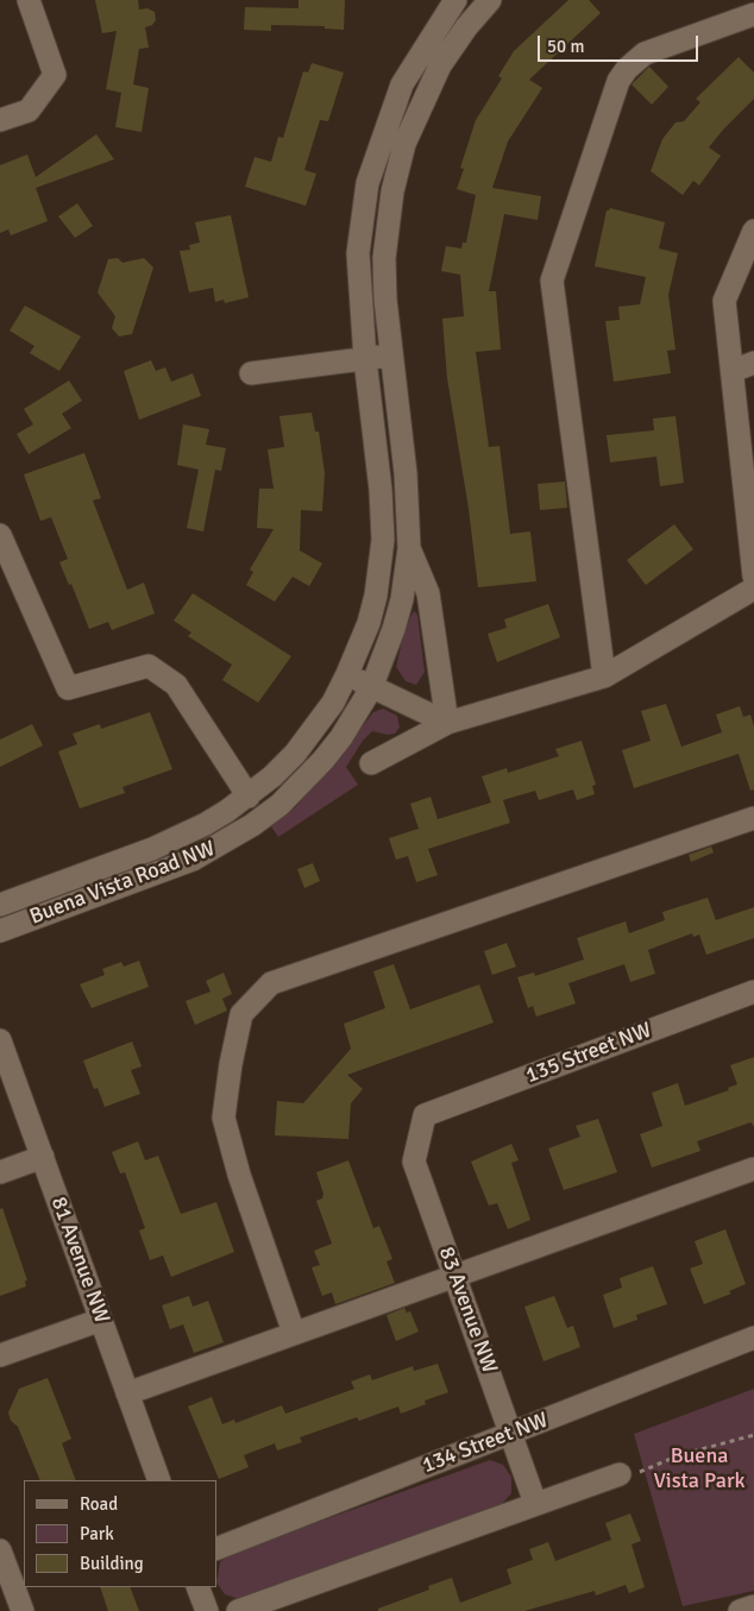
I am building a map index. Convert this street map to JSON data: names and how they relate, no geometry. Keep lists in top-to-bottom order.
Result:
{
  "streets": {
    "street": [
      "Buena Vista Road NW",
      "135 Street NW",
      "81 Avenue NW",
      "83 Avenue NW",
      "134 Street NW"
    ]
  },
  "crossings": [
    ["135 Street NW", "83 Avenue NW"],
    ["83 Avenue NW", "134 Street NW"]
  ],
  "parks": ["Buena Vista Park"],
  "legend": ["Road", "Park", "Building"],
  "scale_bar": "50 m"
}
